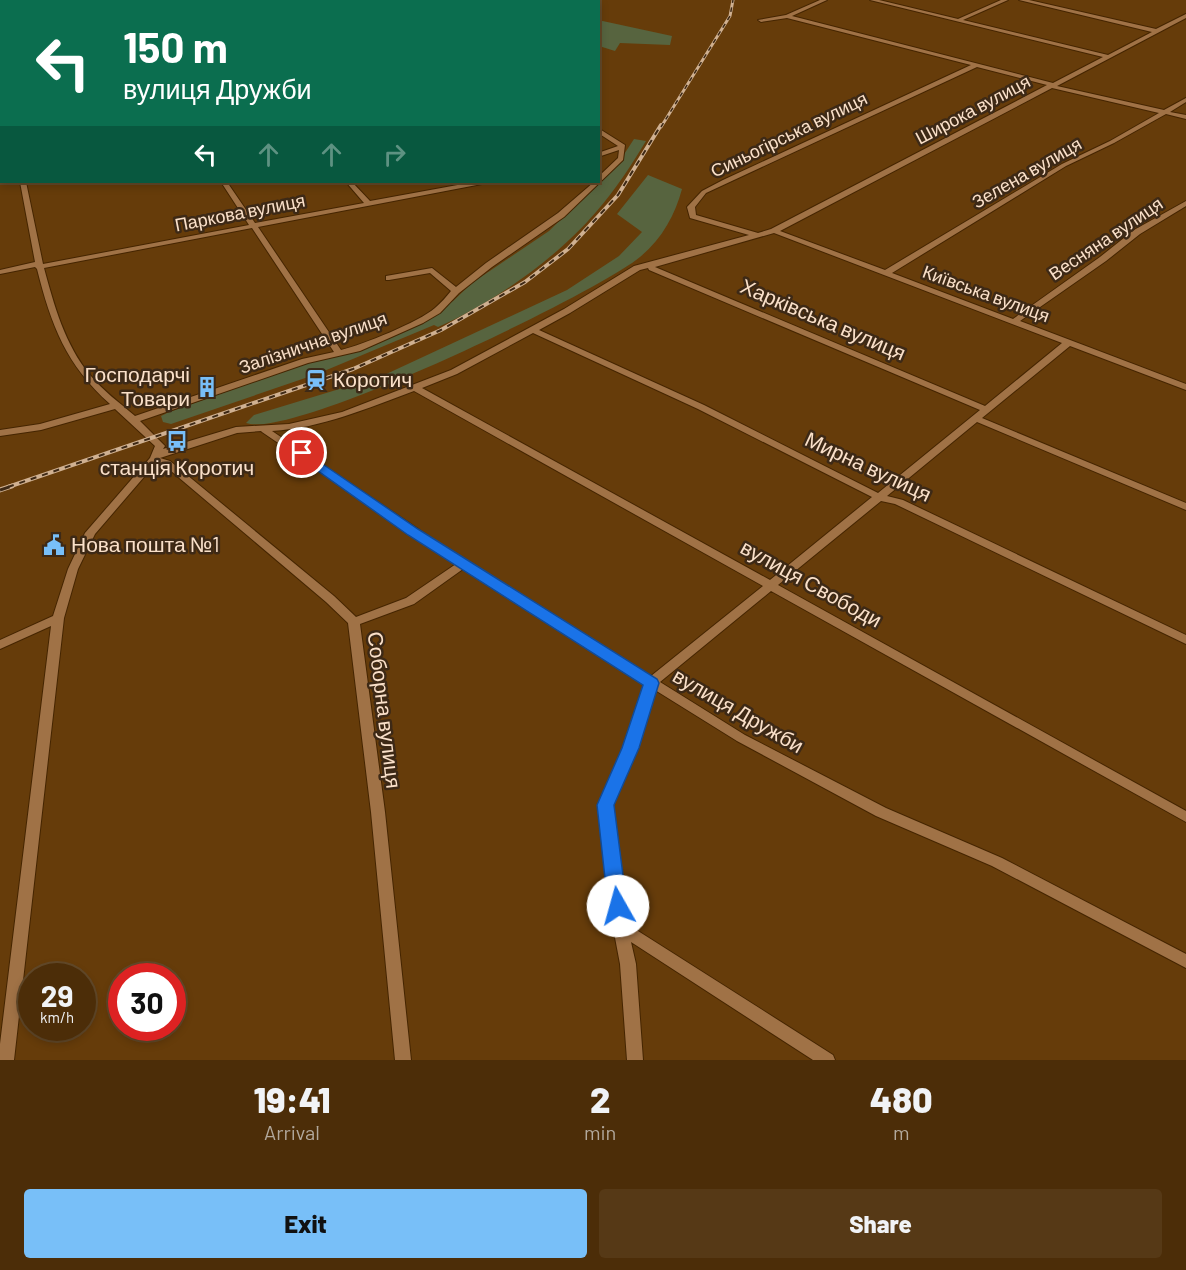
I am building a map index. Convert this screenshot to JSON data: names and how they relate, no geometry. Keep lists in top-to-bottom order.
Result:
{
  "streets": {
    "street": [
      "Широка вулиця",
      "Синьогірська вулиця",
      "Зелена вулиця",
      "Паркова вулиця",
      "Весняна вулиця",
      "Київська вулиця",
      "Харківська вулиця",
      "Залізнична вулиця",
      "Мирна вулиця",
      "вулиця Свободи",
      "Соборна вулиця",
      "вулиця Дружби"
    ]
  },
  "crossings": [
    ["Широка вулиця", "Синьогірська вулиця"],
    ["Широка вулиця", "Київська вулиця"],
    ["Широка вулиця", "Харківська вулиця"],
    ["Широка вулиця", "Мирна вулиця"],
    ["Широка вулиця", "вулиця Свободи"],
    ["Широка вулиця", "Соборна вулиця"],
    ["Широка вулиця", "вулиця Дружби"],
    ["Зелена вулиця", "Київська вулиця"],
    ["Весняна вулиця", "Київська вулиця"]
  ],
  "places": {
    "station": ["Коротич"],
    "building": ["Господарчі Товари"],
    "bus stop": ["станція Коротич"],
    "public building": ["Нова пошта №1"]
  },
  "page": {
    "turn": ["150 m", "вулиця Дружби"],
    "speed": "29 km/h",
    "limit": "30",
    "eta": [
      "19:41",
      "Arrival",
      "2",
      "min",
      "480",
      "m"
    ],
    "buttons": ["Exit", "Share"]
  }
}
